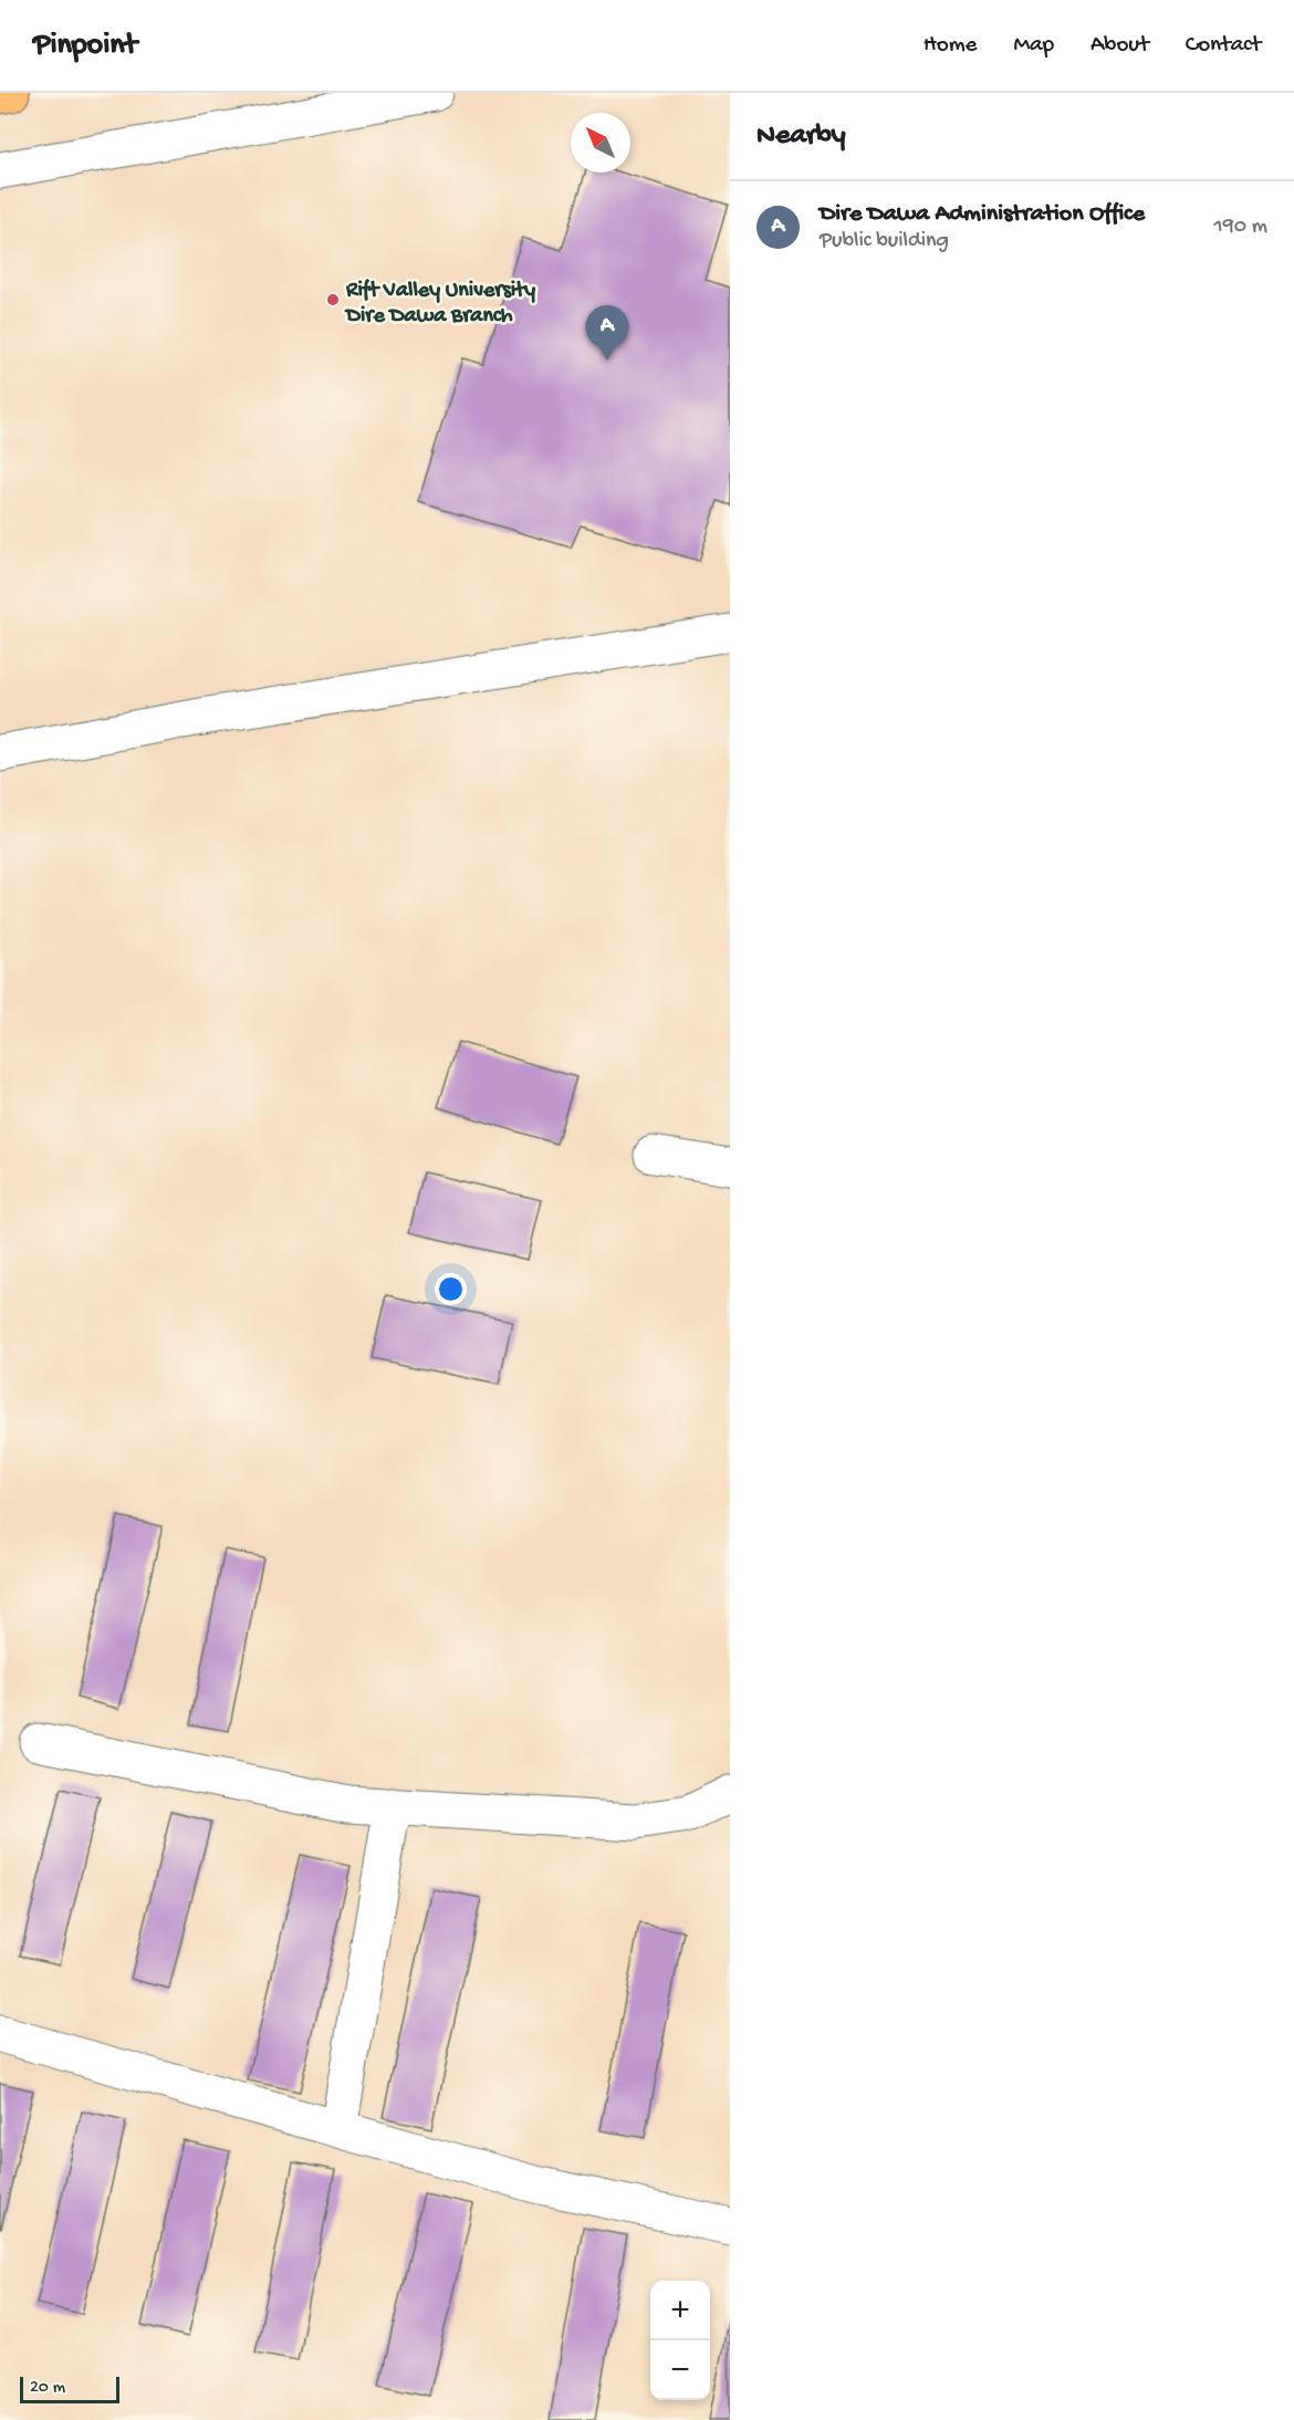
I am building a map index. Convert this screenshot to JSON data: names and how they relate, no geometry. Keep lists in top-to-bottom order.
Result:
{
  "places": ["Rift Valley University Dire Dawa Branch"],
  "scale_bar": "20 m",
  "north": "top left",
  "page": {
    "header": "Pinpoint",
    "nav": [
      "Home",
      "Map",
      "About",
      "Contact"
    ],
    "heading": "Nearby",
    "list": [
      {
        "mark": "A",
        "name": "Dire Dawa Administration Office",
        "note": "Public building",
        "value": "190 m"
      }
    ],
    "pins": "A",
    "map_buttons": ["+", "−"],
    "scale": "20 m"
  }
}
